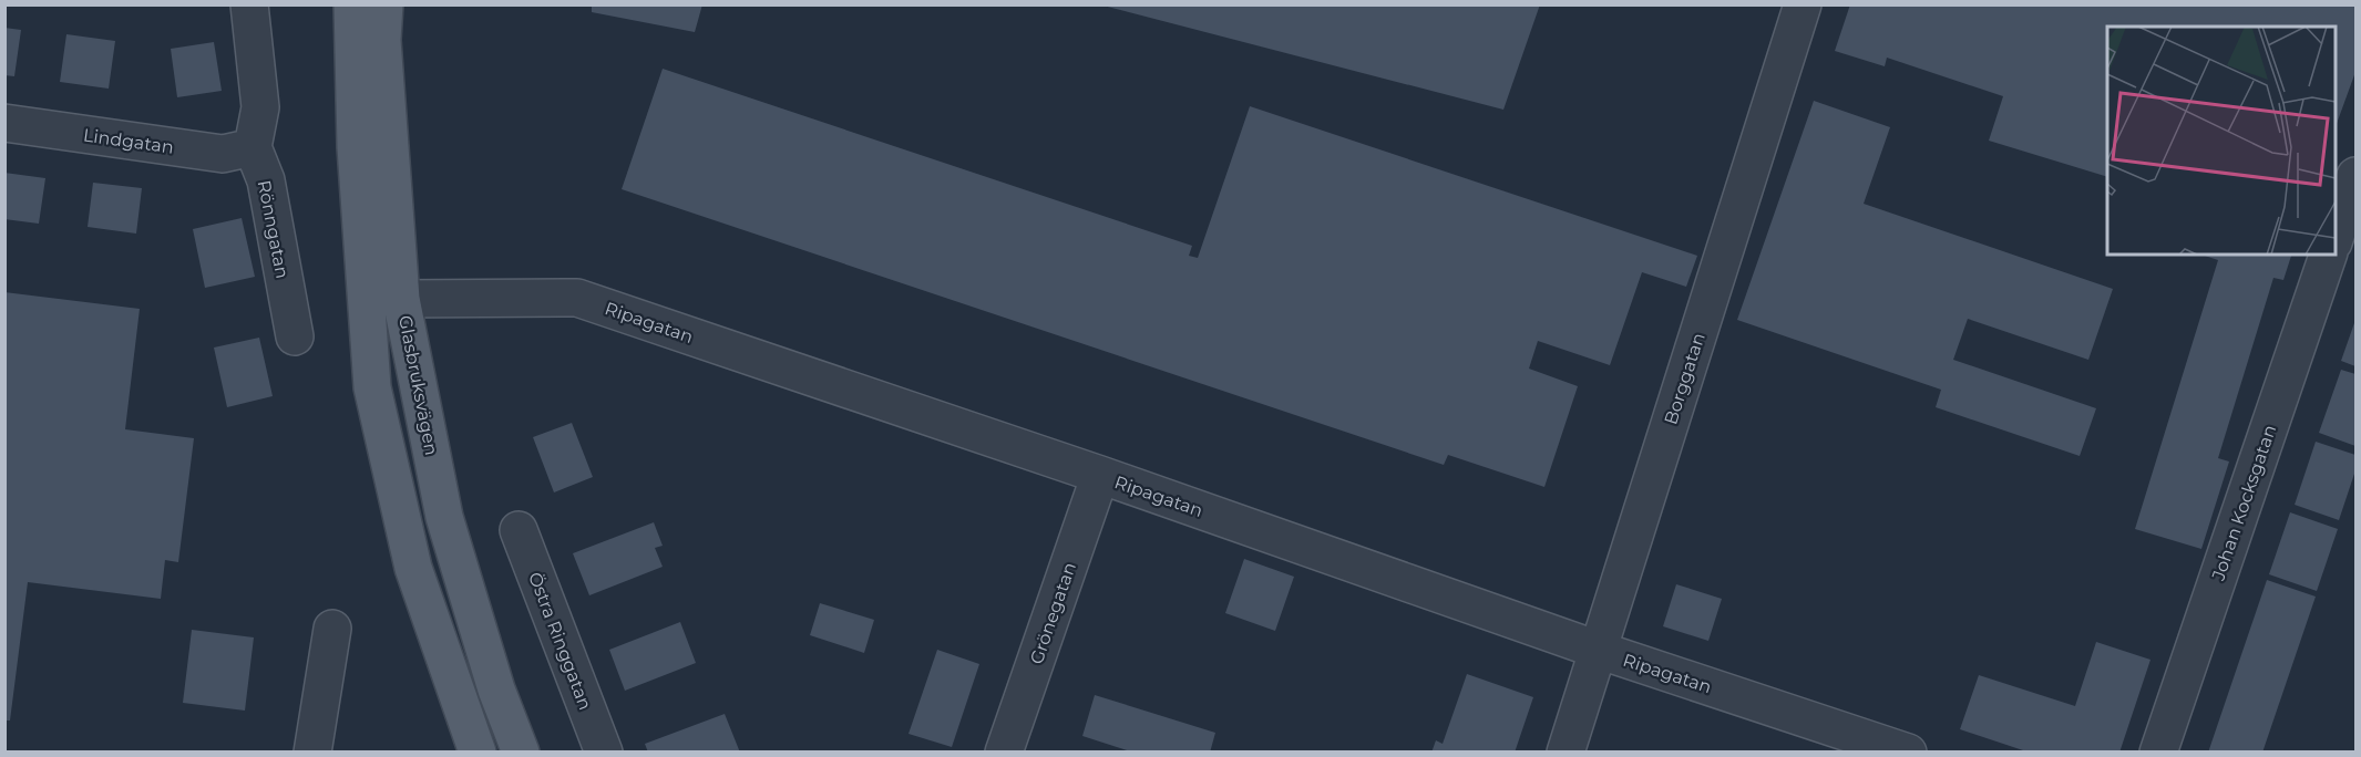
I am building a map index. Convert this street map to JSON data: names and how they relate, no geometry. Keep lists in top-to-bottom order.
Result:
{
  "streets": {
    "main road": ["Glasbruksvägen"],
    "street": [
      "Lindgatan",
      "Rönngatan",
      "Ripagatan",
      "Borggatan",
      "Johan Kocksgatan",
      "Grönegatan",
      "Östra Ringgatan"
    ]
  },
  "crossings": [
    ["Lindgatan", "Rönngatan"],
    ["Ripagatan", "Borggatan"],
    ["Ripagatan", "Glasbruksvägen"],
    ["Ripagatan", "Grönegatan"]
  ]
}
